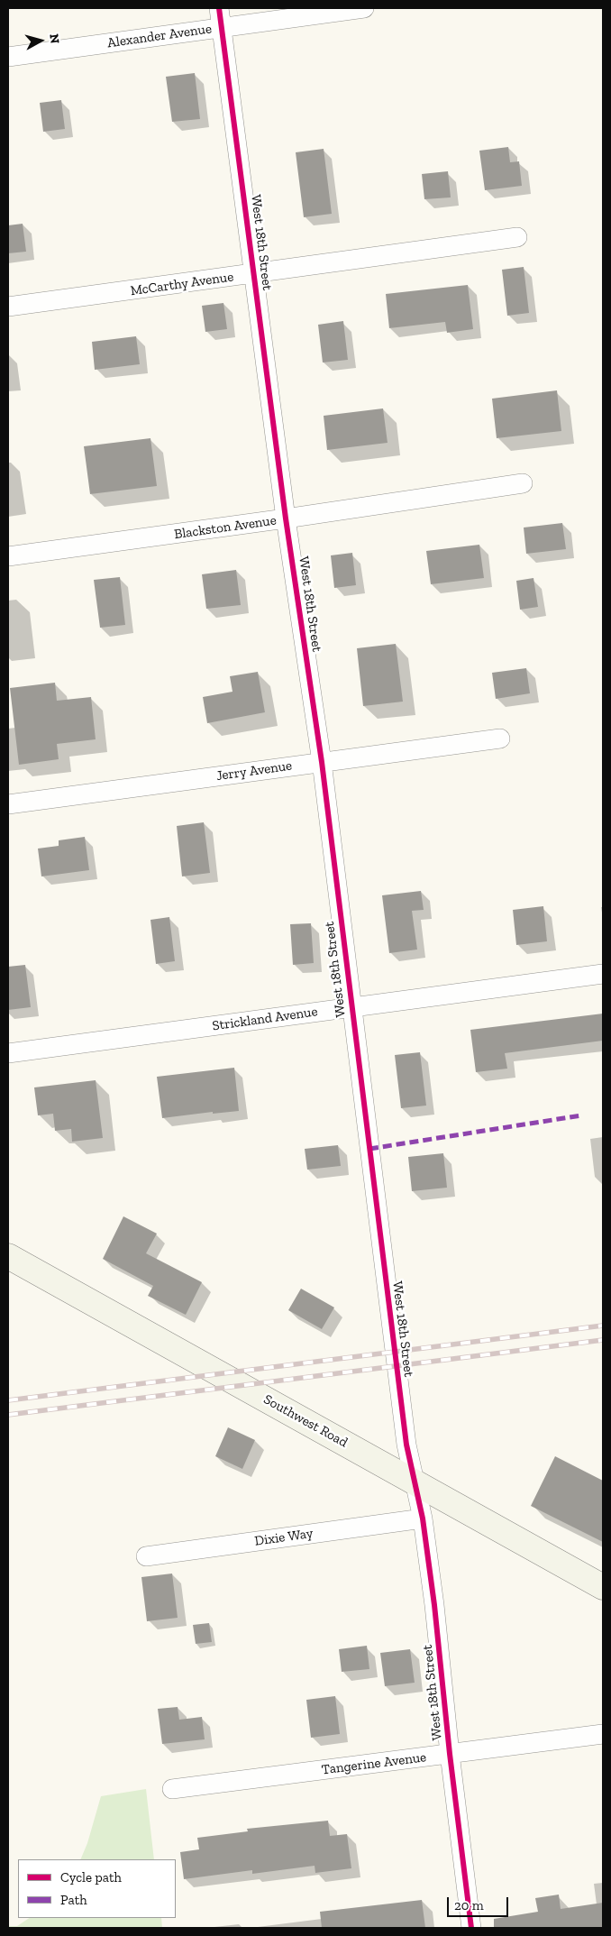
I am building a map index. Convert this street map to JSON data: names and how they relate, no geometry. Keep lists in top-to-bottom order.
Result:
{
  "streets": {
    "street": [
      "Alexander Avenue",
      "West 18th Street",
      "McCarthy Avenue",
      "Blackston Avenue",
      "Jerry Avenue",
      "Strickland Avenue",
      "Southwest Road",
      "Dixie Way",
      "Tangerine Avenue"
    ]
  },
  "crossings": [
    ["Alexander Avenue", "West 18th Street"],
    ["West 18th Street", "McCarthy Avenue"],
    ["West 18th Street", "Blackston Avenue"],
    ["West 18th Street", "Jerry Avenue"],
    ["West 18th Street", "Strickland Avenue"],
    ["West 18th Street", "Southwest Road"],
    ["West 18th Street", "Dixie Way"],
    ["West 18th Street", "Tangerine Avenue"]
  ],
  "legend": ["Cycle path", "Path"],
  "scale_bar": "20 m",
  "north": "right"
}
